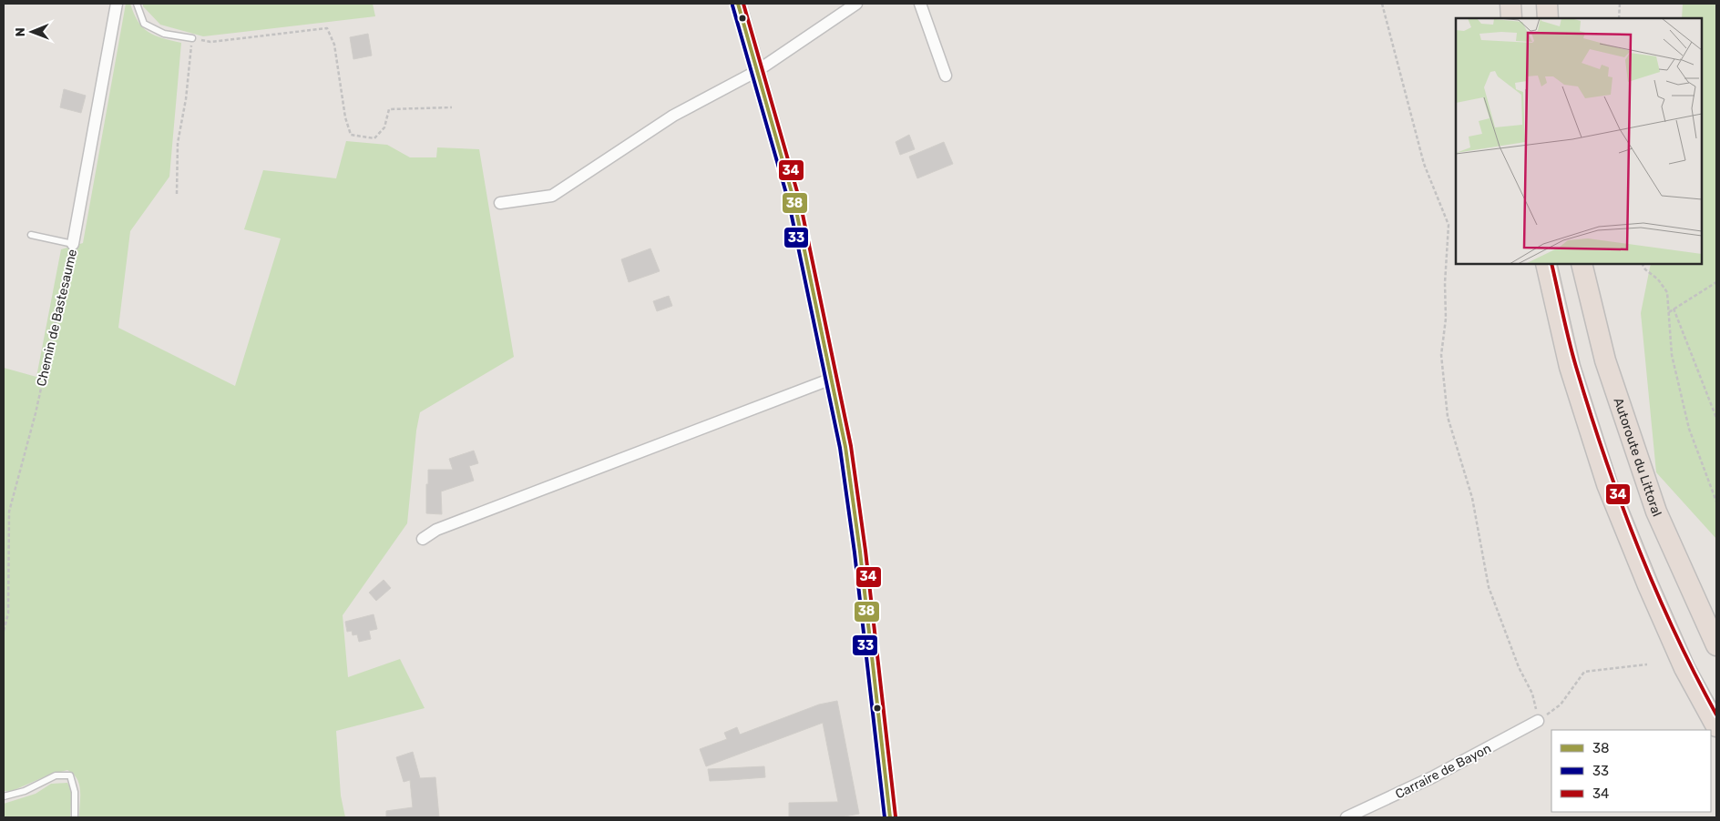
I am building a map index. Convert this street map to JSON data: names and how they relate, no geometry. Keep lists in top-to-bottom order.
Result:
{
  "streets": {
    "highway": ["Autoroute du Littoral"],
    "street": ["Chemin de Bastesaume", "Carraire de Bayon"]
  },
  "lines": ["transit line 38", "transit line 34", "transit line 33"],
  "legend": ["38", "33", "34"],
  "north": "left"
}
